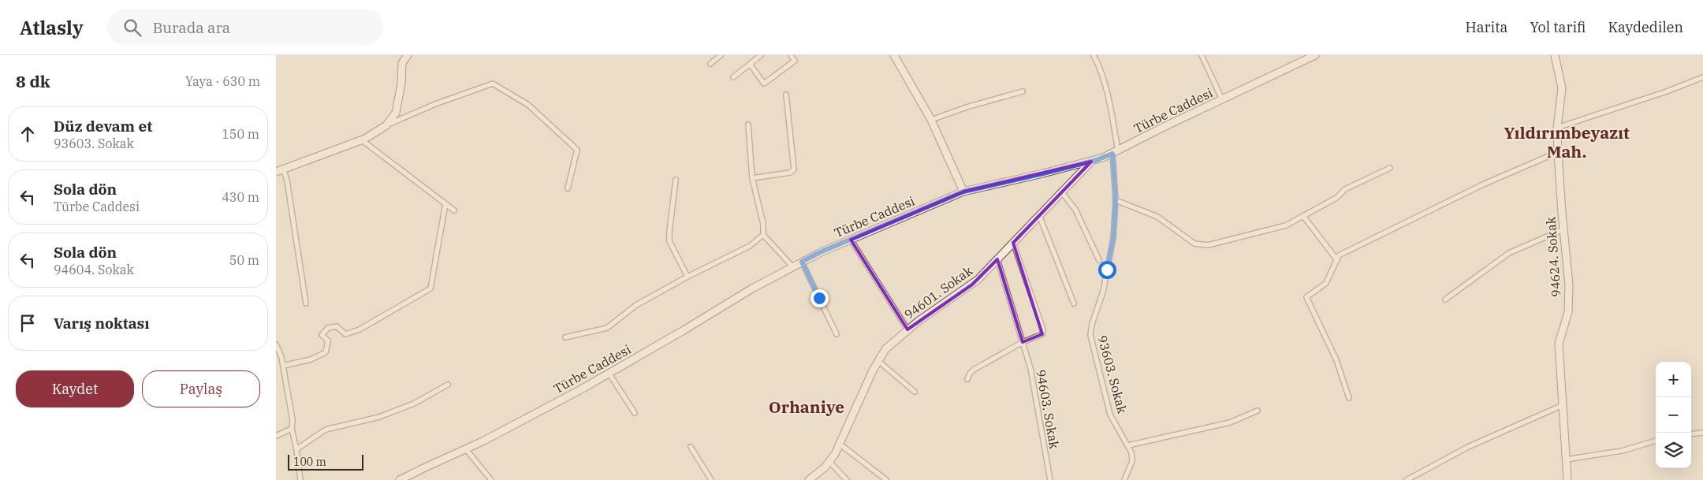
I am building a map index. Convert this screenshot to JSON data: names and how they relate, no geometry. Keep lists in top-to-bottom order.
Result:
{
  "streets": {
    "street": [
      "Türbe Caddesi",
      "94624. Sokak",
      "94601. Sokak",
      "93603. Sokak",
      "94603. Sokak"
    ]
  },
  "crossings": [
    ["Türbe Caddesi", "94601. Sokak"],
    ["Türbe Caddesi", "93603. Sokak"],
    ["94601. Sokak", "94603. Sokak"]
  ],
  "districts": ["Yıldırımbeyazıt Mah.", "Orhaniye"],
  "scale_bar": "100 m",
  "page": {
    "header": "Atlasly",
    "search": "Burada ara",
    "nav": ["Harita", "Yol tarifi", "Kaydedilen"],
    "heading": ["8 dk", "Yaya · 630 m"],
    "list": [
      ["Düz devam et", "93603. Sokak", "150 m"],
      ["Sola dön", "Türbe Caddesi", "430 m"],
      ["Sola dön", "94604. Sokak", "50 m"],
      "Varış noktası"
    ],
    "buttons": ["Kaydet", "Paylaş"],
    "map_buttons": ["+", "−"],
    "scale": "100 m"
  }
}
